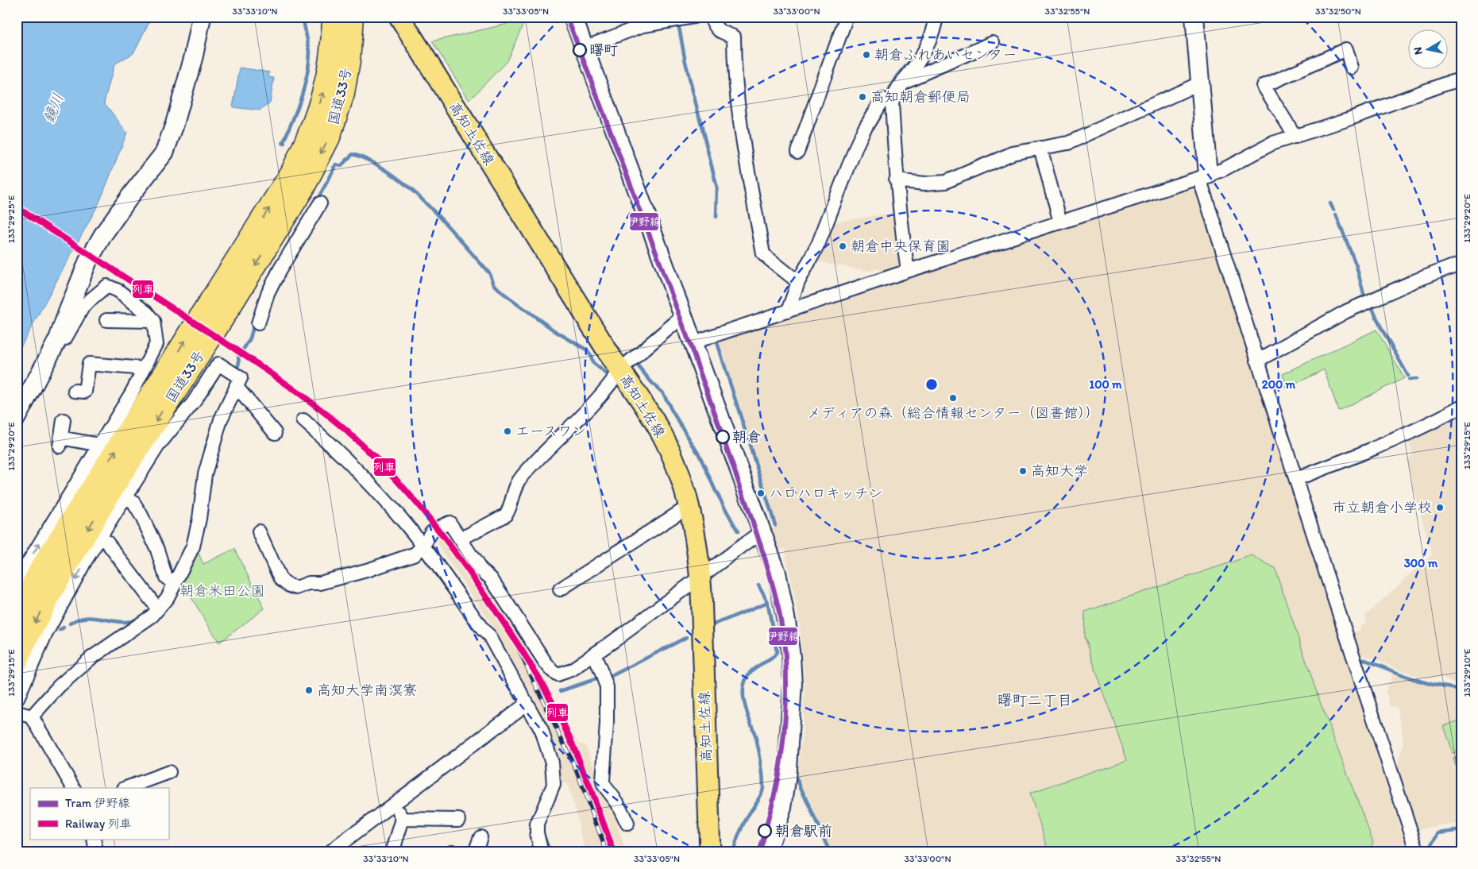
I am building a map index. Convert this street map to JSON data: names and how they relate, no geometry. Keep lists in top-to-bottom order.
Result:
{
  "streets": {
    "highway": ["国道33号"],
    "main road": ["高知土佐線"]
  },
  "districts": ["曙町二丁目"],
  "water": ["鏡川"],
  "parks": ["朝倉米田公園"],
  "places": [
    "曙町",
    "朝倉ふれあいセンター",
    "高知朝倉郵便局",
    "朝倉中央保育園",
    "メディアの森（総合情報センター（図書館））",
    "エースワン",
    "朝倉",
    "高知大学",
    "ハロハロキッチン",
    "市立朝倉小学校",
    "高知大学南溟寮",
    "朝倉駅前"
  ],
  "lines": ["tram line 伊野線", "rail line 列車"],
  "legend": ["Tram 伊野線", "Railway 列車"],
  "north": "left",
  "coordinates": [
    "33°33'10\"N",
    "33°33'05\"N",
    "33°33'00\"N",
    "33°32'55\"N",
    "33°32'50\"N",
    "133°29'20\"E",
    "133°29'25\"E",
    "133°29'15\"E",
    "133°29'10\"E"
  ],
  "rings": ["100 m", "200 m", "300 m"]
}
